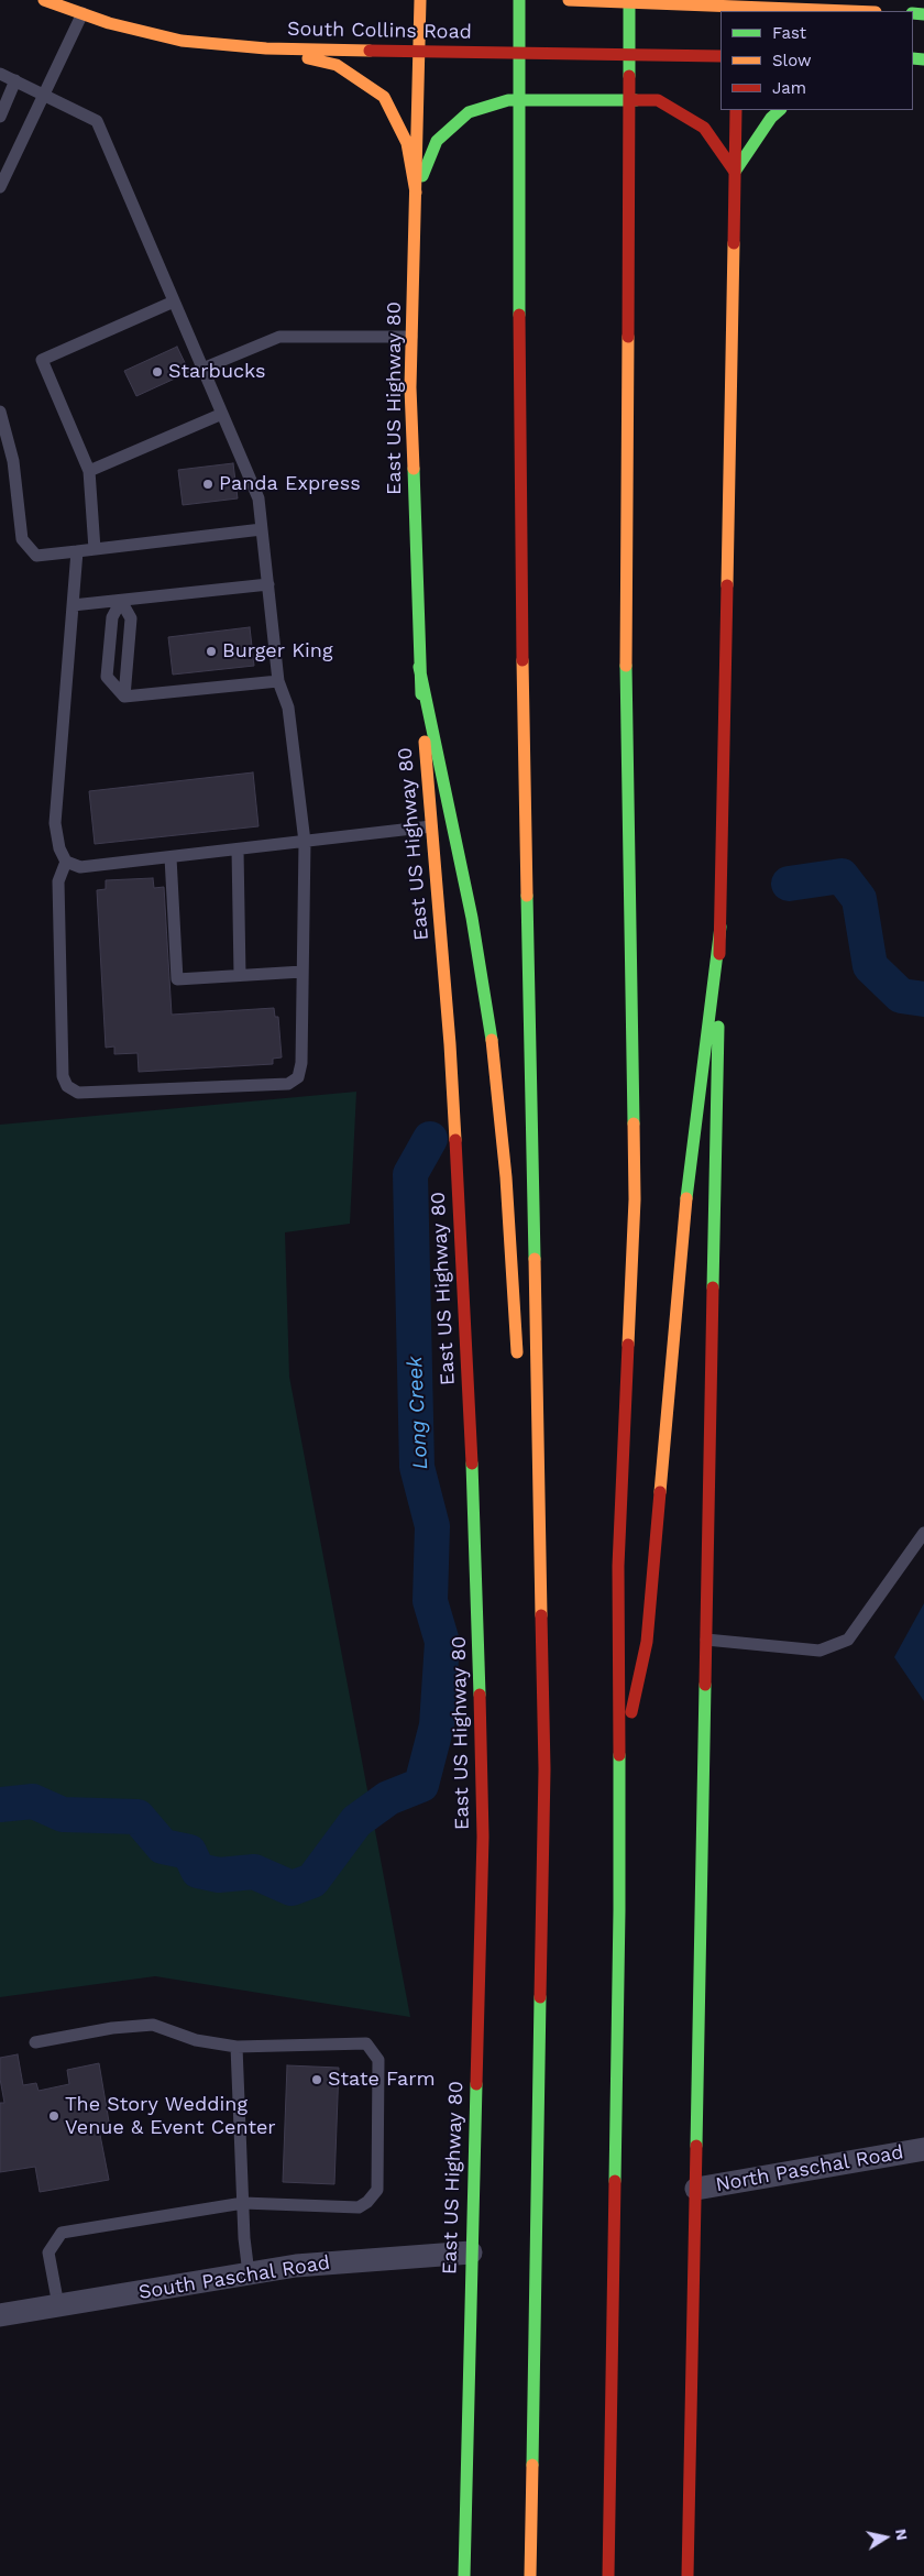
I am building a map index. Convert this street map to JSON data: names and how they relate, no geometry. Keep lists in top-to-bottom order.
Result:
{
  "streets": {
    "main road": ["South Collins Road", "East US Highway 80"],
    "street": ["North Paschal Road", "South Paschal Road"]
  },
  "crossings": [
    ["South Collins Road", "East US Highway 80"],
    ["East US Highway 80", "South Paschal Road"]
  ],
  "water": ["Long Creek"],
  "places": [
    "Starbucks",
    "Panda Express",
    "Burger King",
    "State Farm",
    "The Story Wedding Venue & Event Center"
  ],
  "legend": ["Fast", "Slow", "Jam"],
  "north": "right"
}
